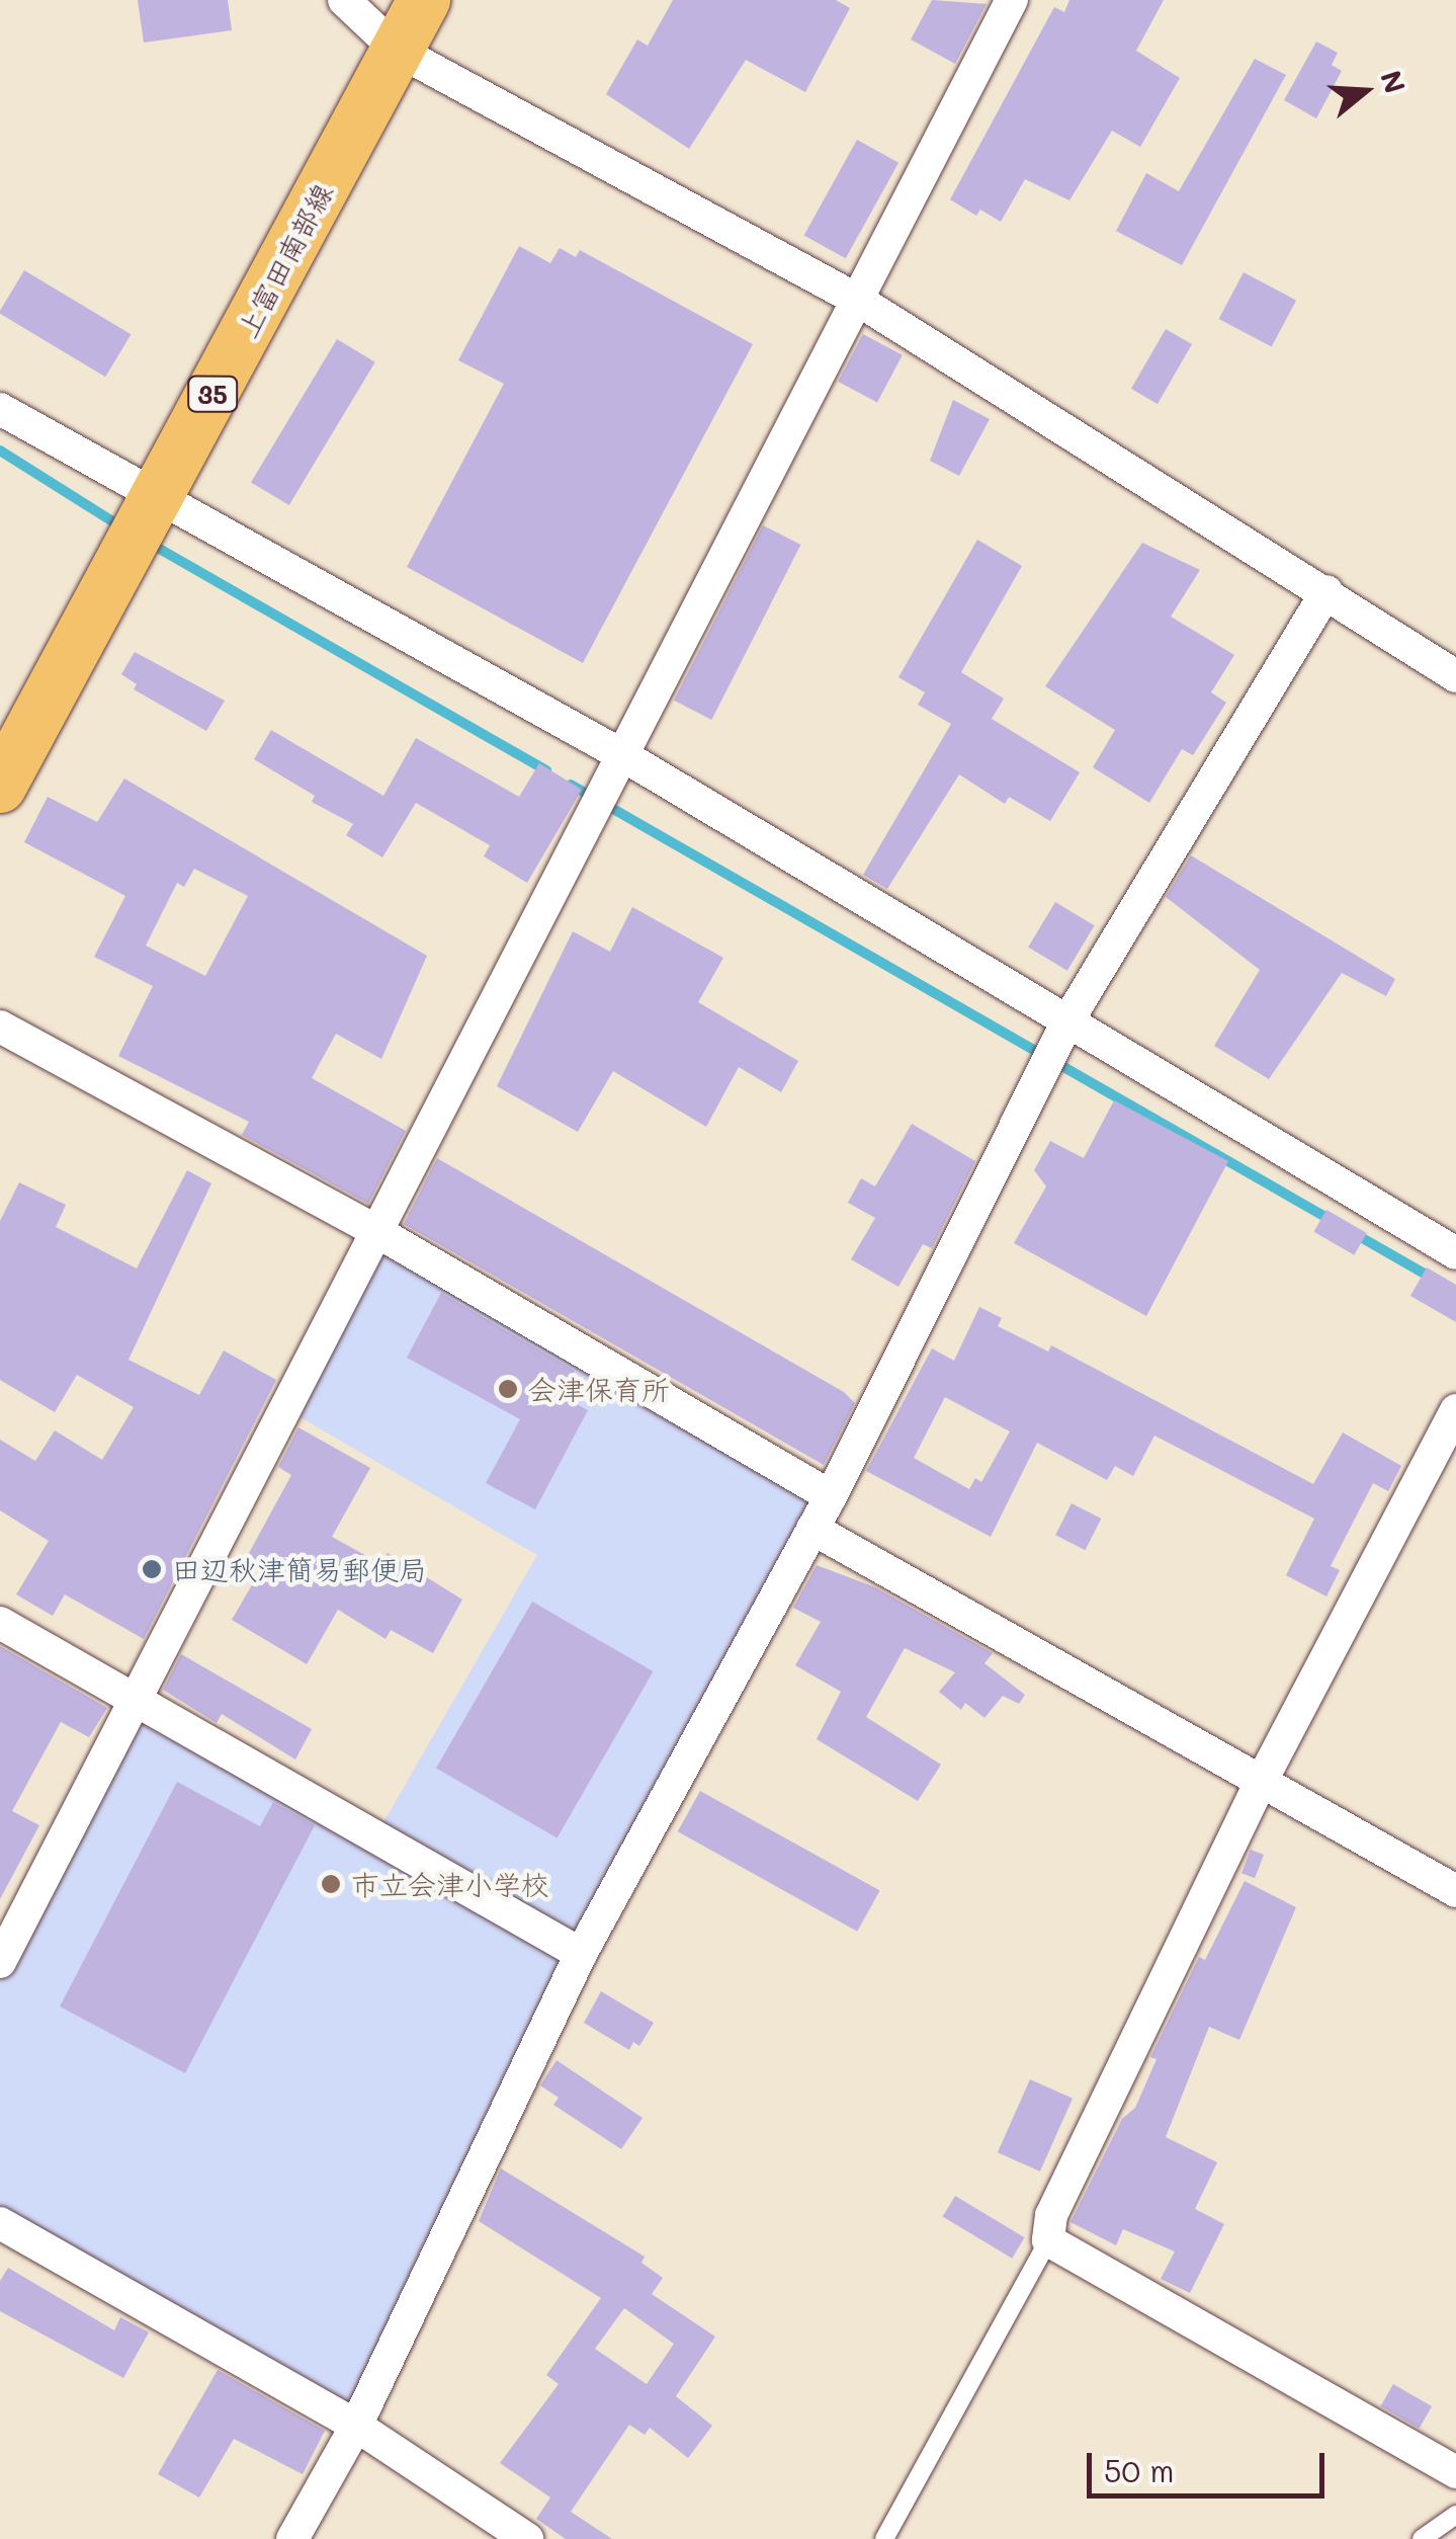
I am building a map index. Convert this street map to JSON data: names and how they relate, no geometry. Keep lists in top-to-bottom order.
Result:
{
  "streets": {
    "main road": ["上富田南部線", "35"]
  },
  "places": ["会津保育所", "田辺秋津簡易郵便局", "市立会津小学校"],
  "scale_bar": "50 m",
  "north": "right"
}
